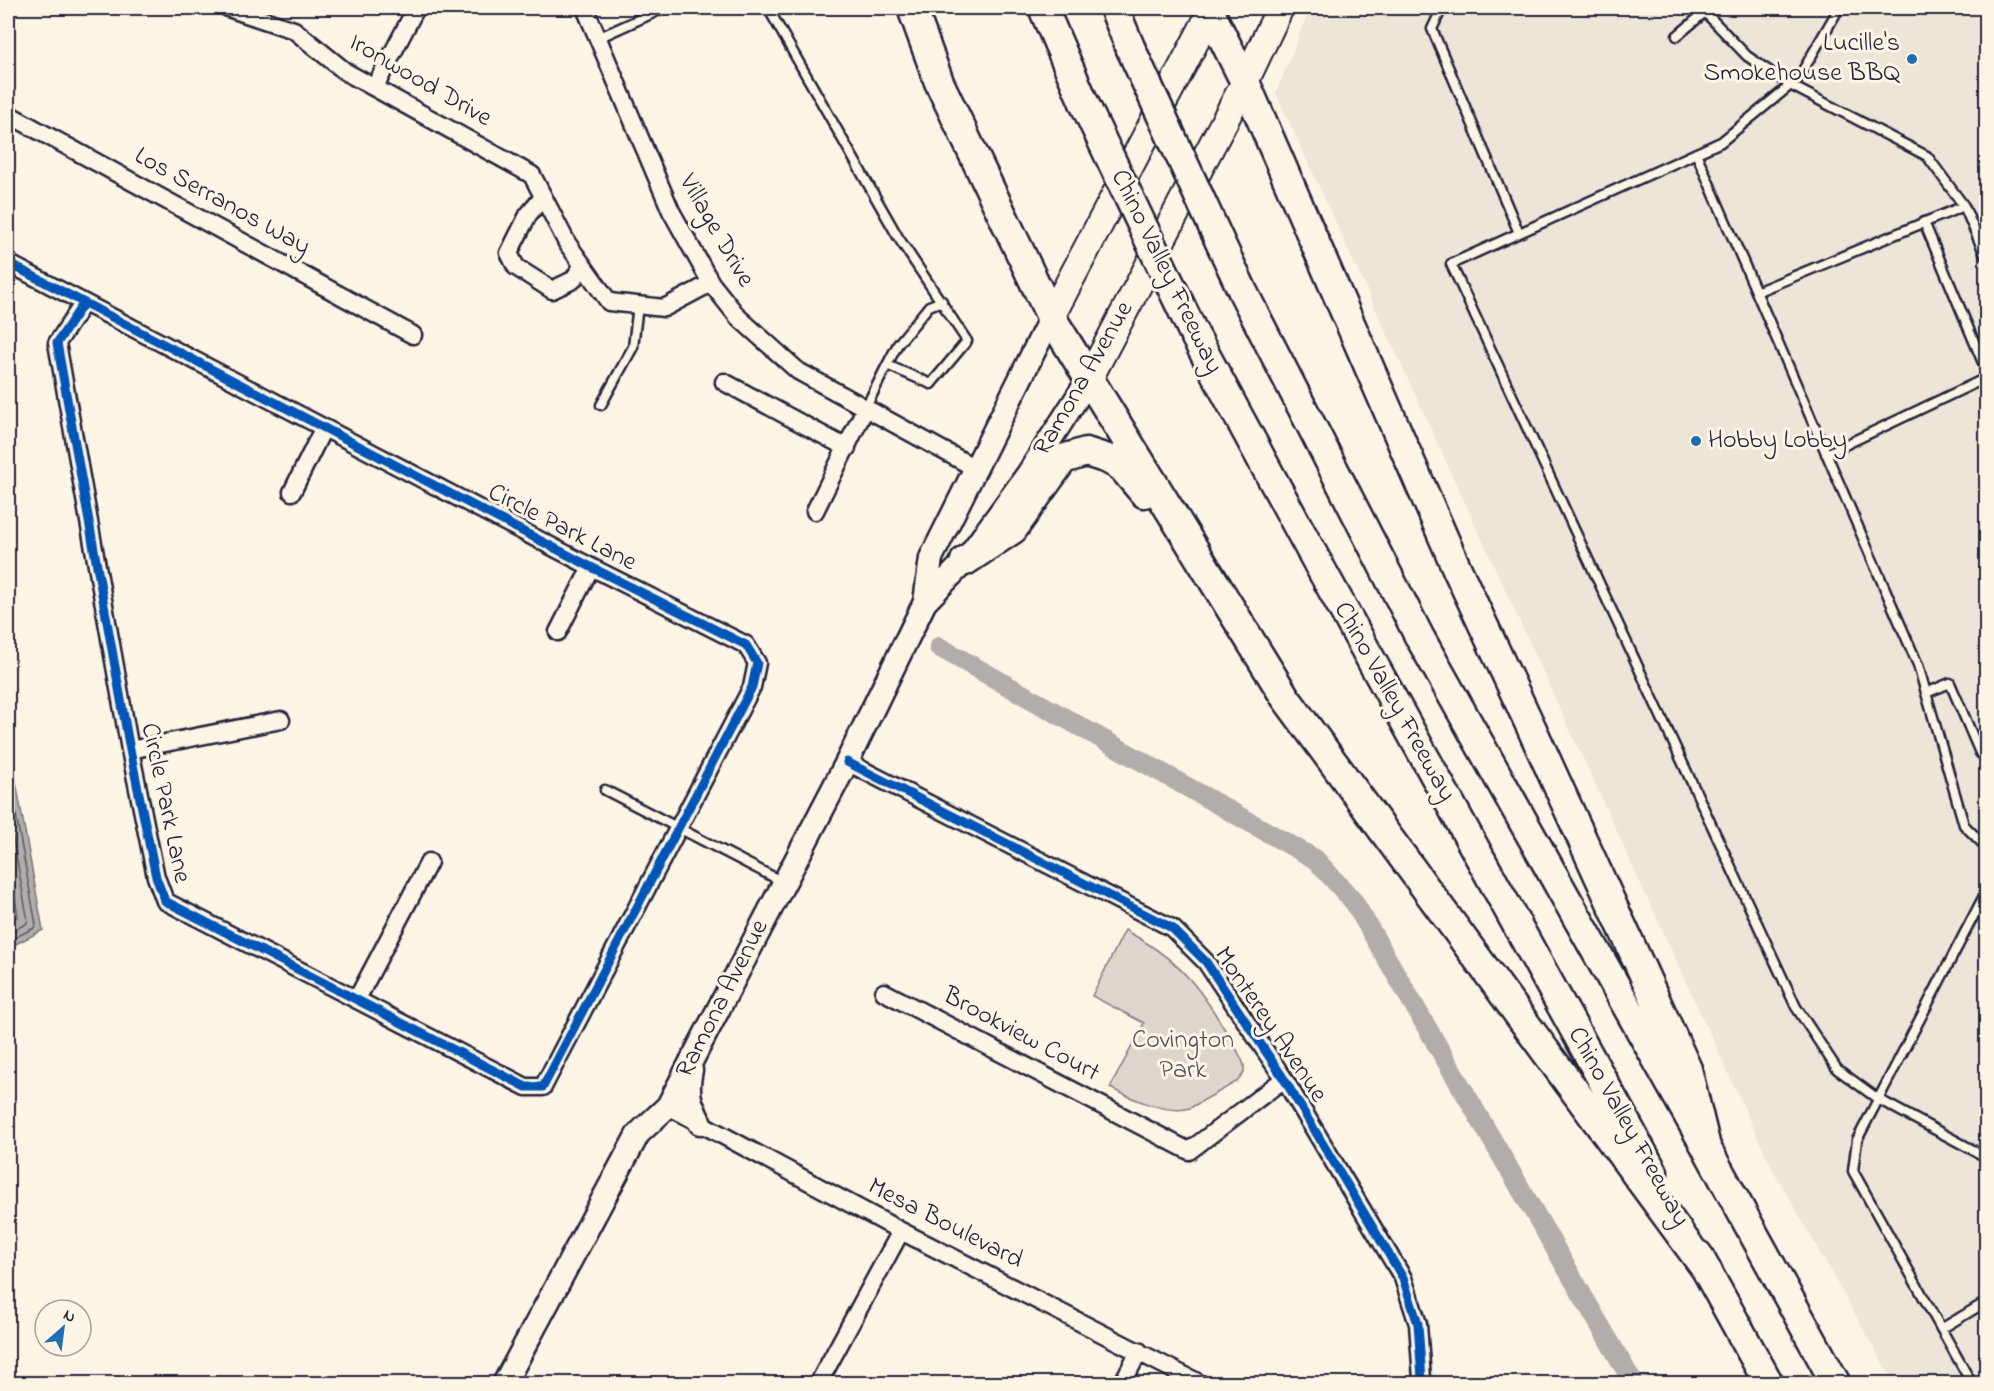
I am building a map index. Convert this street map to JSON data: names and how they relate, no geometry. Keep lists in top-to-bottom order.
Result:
{
  "streets": {
    "highway": ["Chino Valley Freeway"],
    "main road": ["Ramona Avenue"],
    "street": [
      "Ironwood Drive",
      "Los Serranos Way",
      "Village Drive",
      "Circle Park Lane",
      "Monterey Avenue",
      "Brookview Court",
      "Mesa Boulevard"
    ]
  },
  "crossings": [
    ["Ironwood Drive", "Village Drive"],
    ["Village Drive", "Ramona Avenue"],
    ["Ramona Avenue", "Monterey Avenue"],
    ["Ramona Avenue", "Mesa Boulevard"],
    ["Monterey Avenue", "Brookview Court"]
  ],
  "parks": ["Covington Park"],
  "places": ["Lucille's Smokehouse BBQ", "Hobby Lobby"],
  "north": "top right"
}
